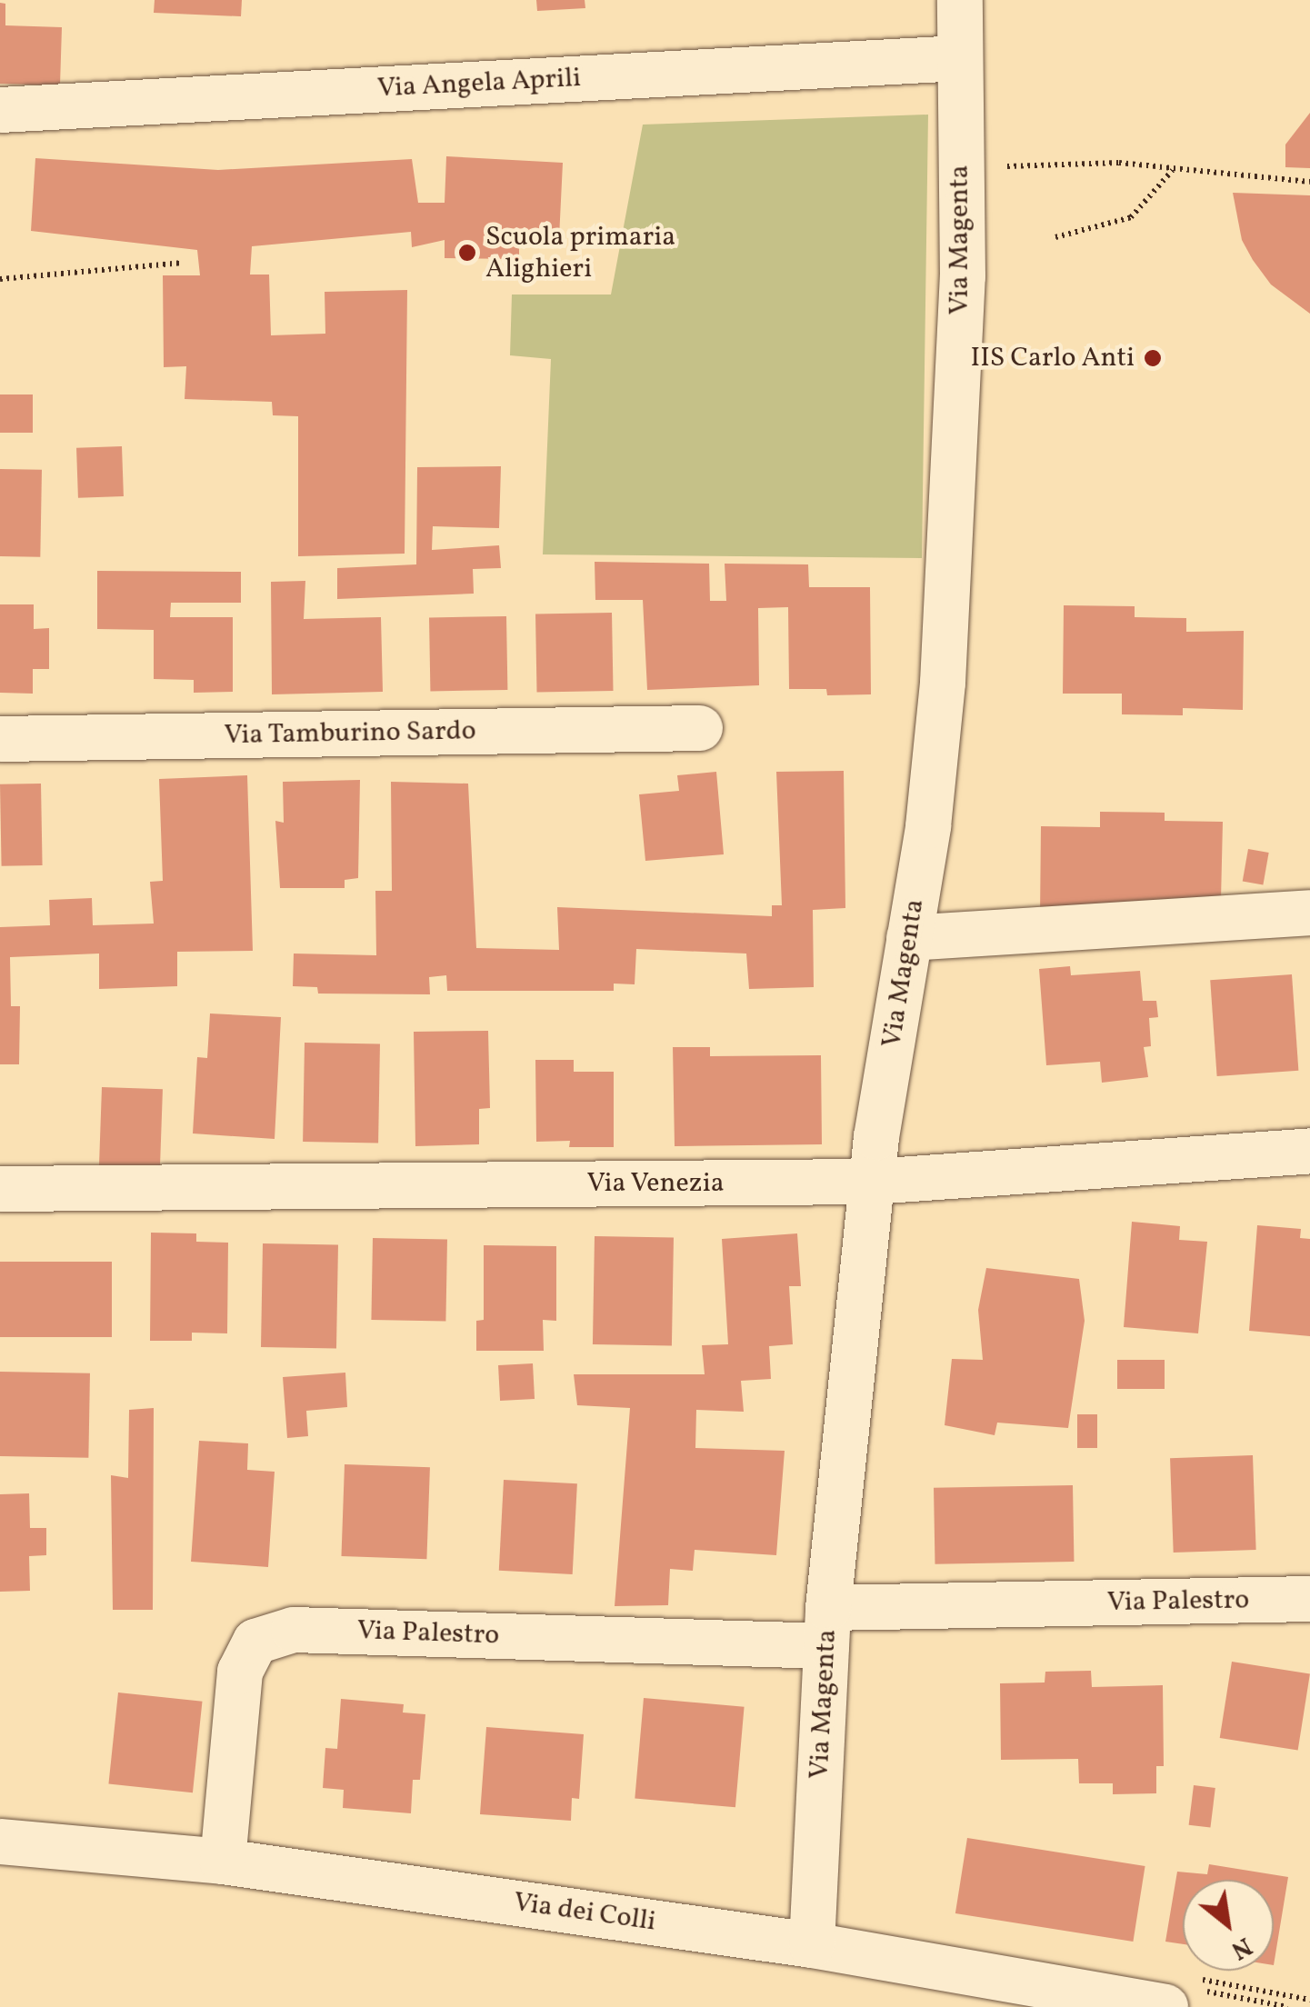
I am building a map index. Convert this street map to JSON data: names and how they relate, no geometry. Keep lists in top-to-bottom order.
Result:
{
  "streets": {
    "street": [
      "Via Angela Aprili",
      "Via Magenta",
      "Via Tamburino Sardo",
      "Via Venezia",
      "Via Palestro",
      "Via dei Colli"
    ]
  },
  "crossings": [
    ["Via Angela Aprili", "Via Magenta"],
    ["Via Magenta", "Via Venezia"],
    ["Via Magenta", "Via Palestro"],
    ["Via Magenta", "Via dei Colli"],
    ["Via Palestro", "Via dei Colli"]
  ],
  "places": ["Scuola primaria Alighieri", "IIS Carlo Anti"],
  "north": "bottom right"
}
